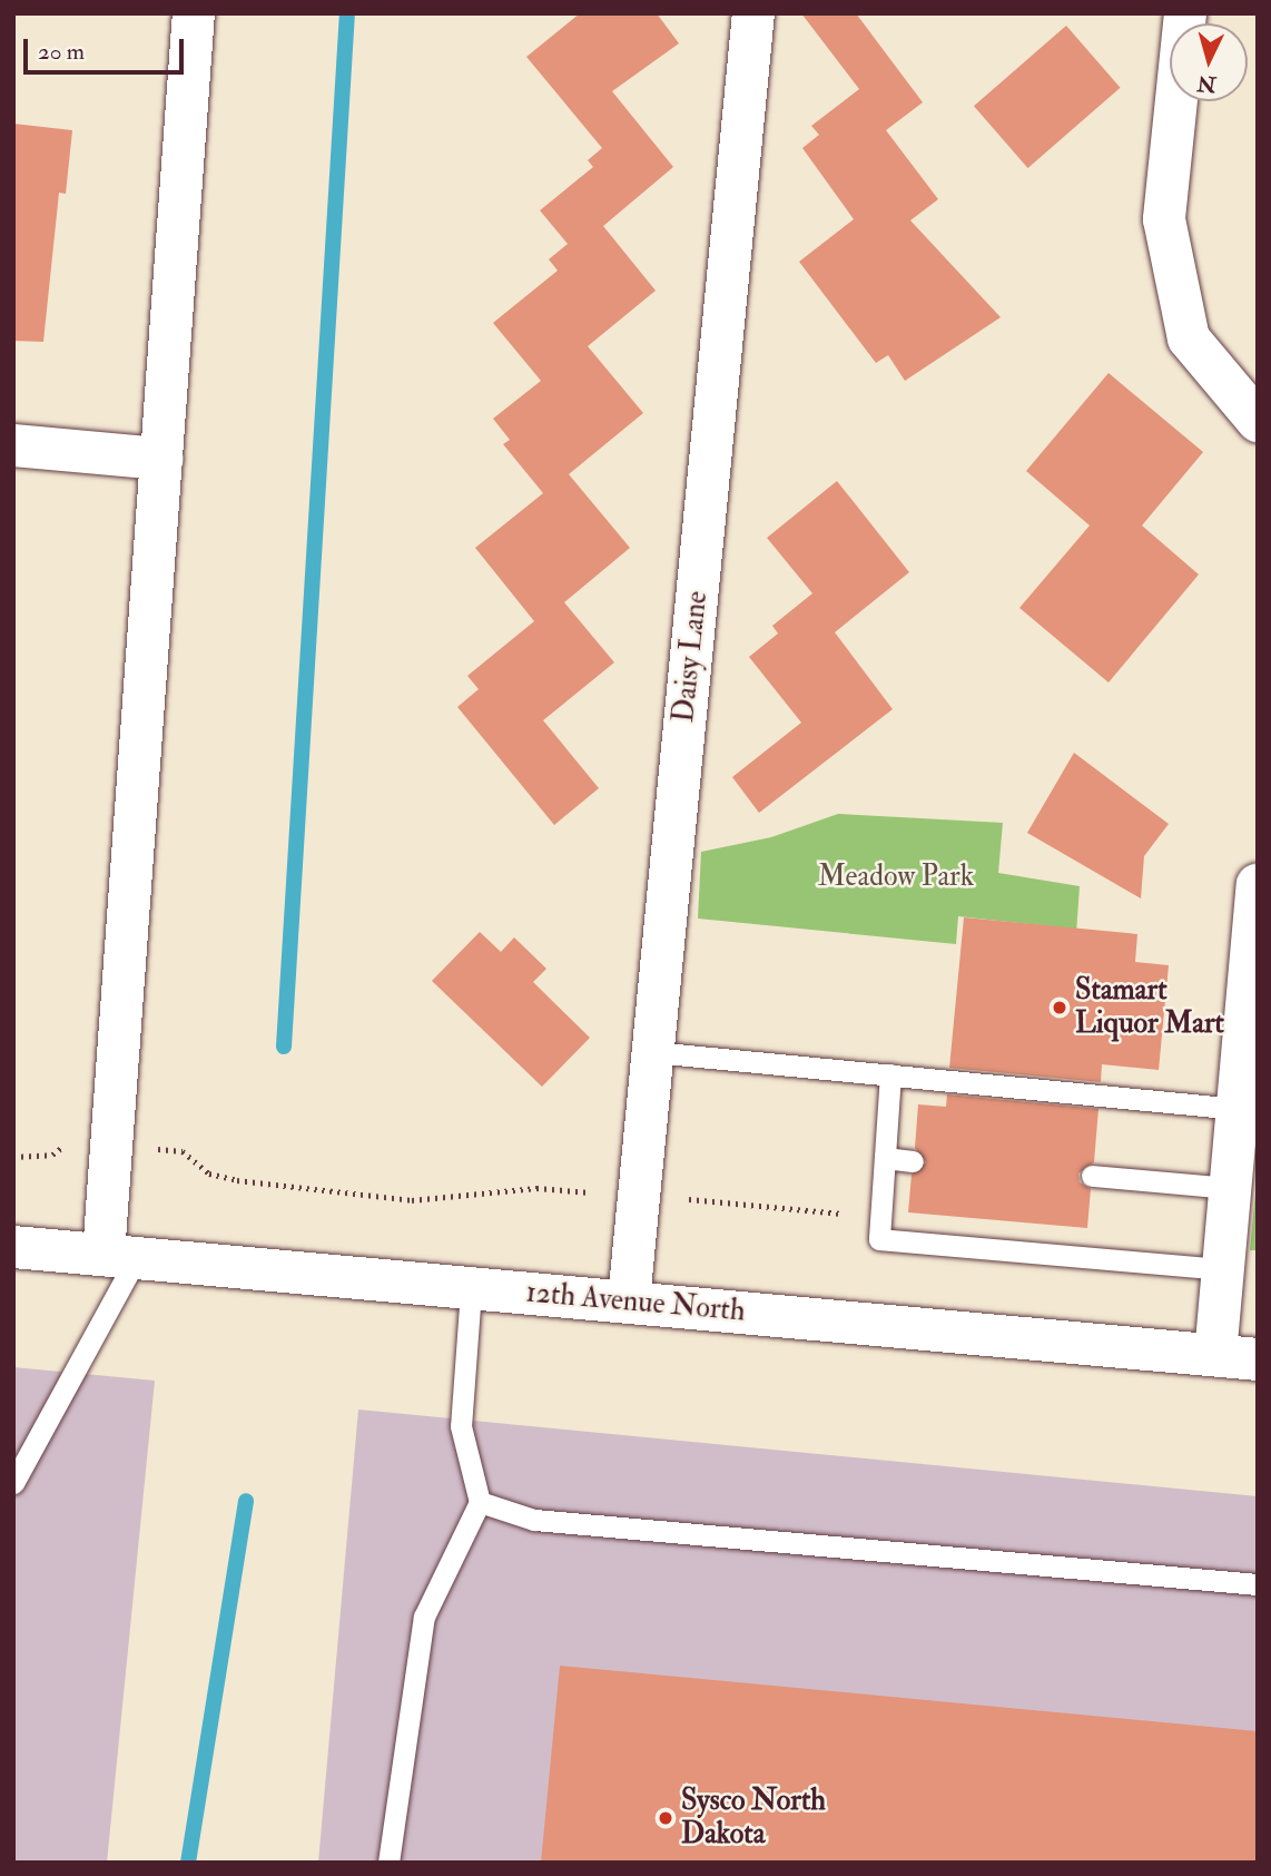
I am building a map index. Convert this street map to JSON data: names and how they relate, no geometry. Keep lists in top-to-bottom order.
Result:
{
  "streets": {
    "street": ["Daisy Lane", "12th Avenue North"]
  },
  "crossings": [
    ["Daisy Lane", "12th Avenue North"]
  ],
  "parks": ["Meadow Park"],
  "places": ["Stamart Liquor Mart", "Sysco North Dakota"],
  "scale_bar": "20 m",
  "north": "bottom"
}
